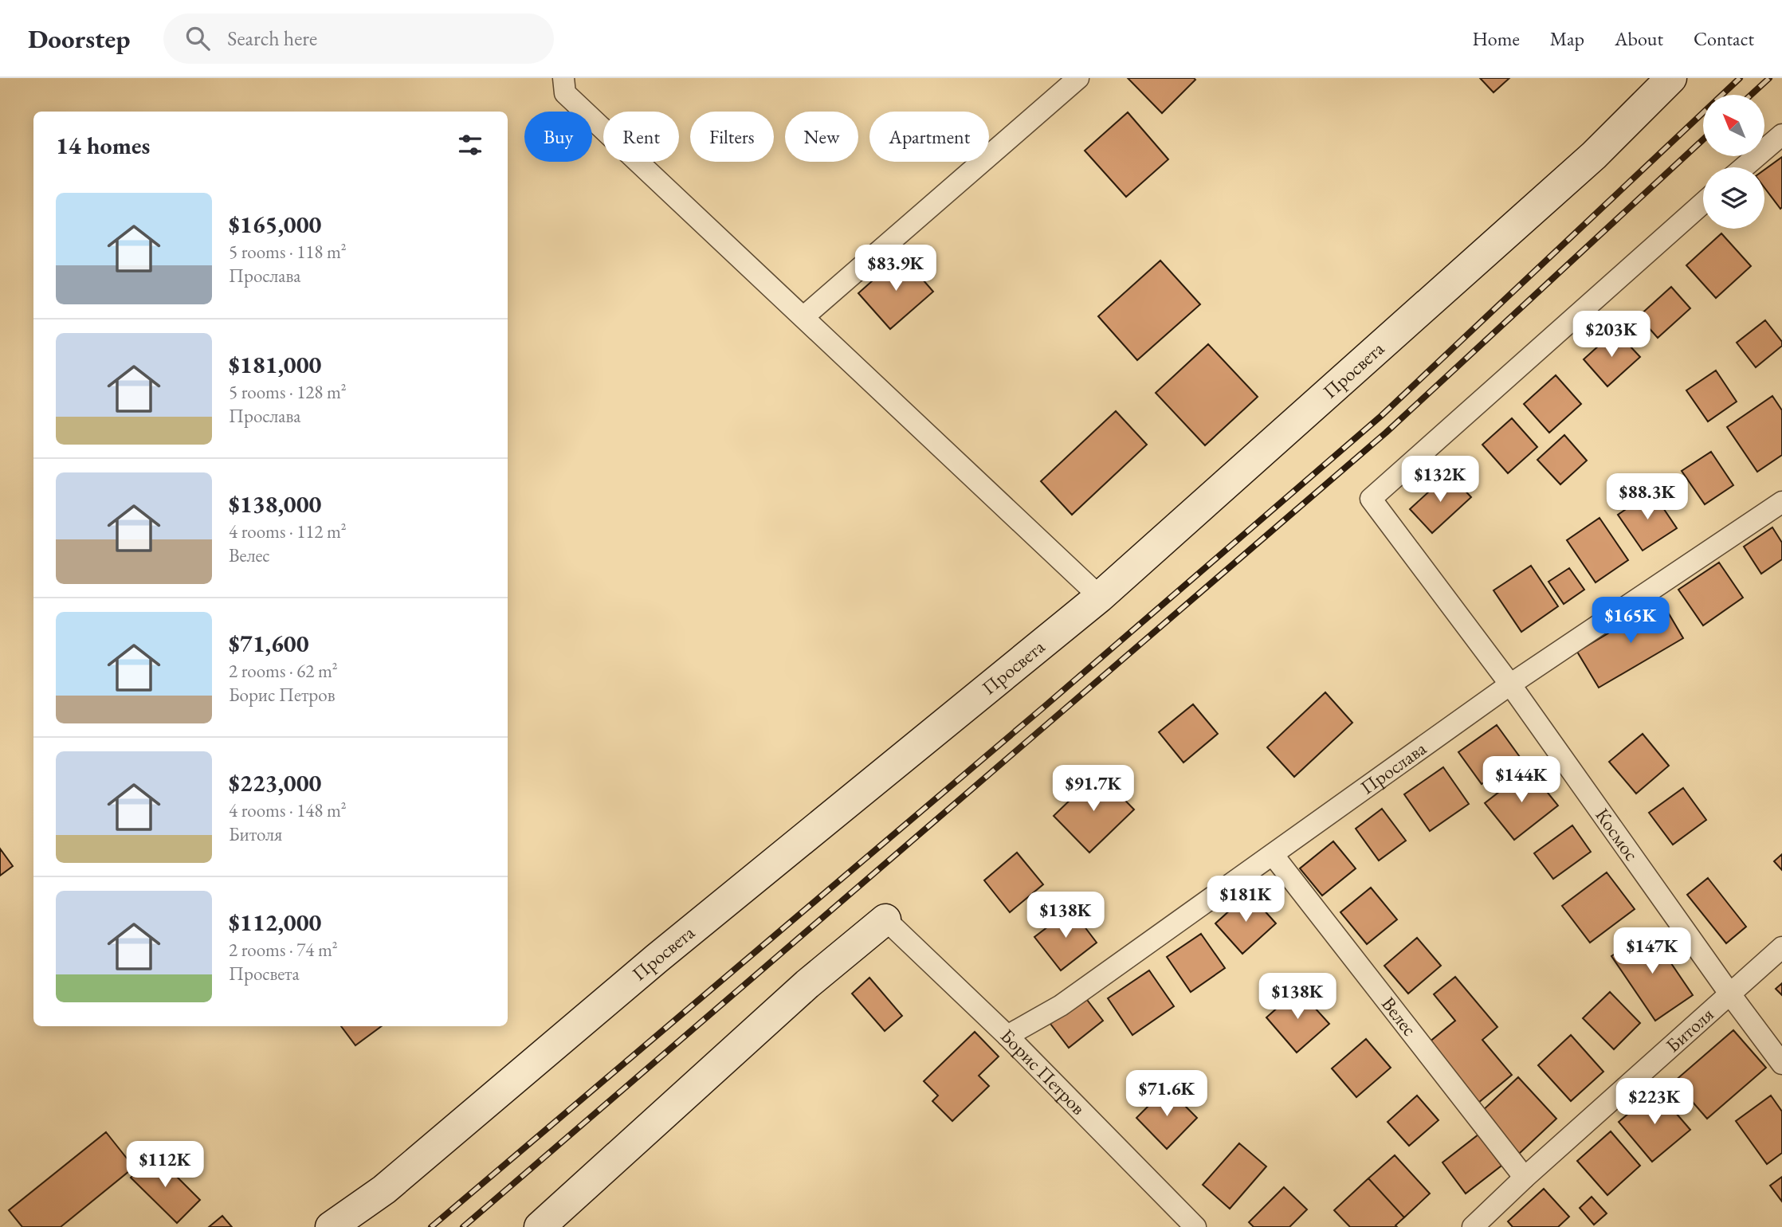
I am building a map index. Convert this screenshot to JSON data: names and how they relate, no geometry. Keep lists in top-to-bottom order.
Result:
{
  "streets": {
    "street": [
      "Просвета",
      "Прослава",
      "Космос",
      "Велес",
      "Битоля",
      "Борис Петров"
    ]
  },
  "crossings": [
    ["Прослава", "Космос"],
    ["Прослава", "Велес"],
    ["Прослава", "Борис Петров"],
    ["Космос", "Битоля"],
    ["Велес", "Битоля"]
  ],
  "north": "top left",
  "page": {
    "header": "Doorstep",
    "search": "Search here",
    "nav": [
      "Home",
      "Map",
      "About",
      "Contact"
    ],
    "chip": [
      "Buy",
      "Rent",
      "Filters",
      "New",
      "Apartment"
    ],
    "heading": "14 homes",
    "list": [
      {
        "name": "$165,000",
        "note": "5 rooms · 118 m² · Прослава"
      },
      {
        "name": "$181,000",
        "note": "5 rooms · 128 m² · Прослава"
      },
      {
        "name": "$138,000",
        "note": "4 rooms · 112 m² · Велес"
      },
      {
        "name": "$71,600",
        "note": "2 rooms · 62 m² · Борис Петров"
      },
      {
        "name": "$223,000",
        "note": "4 rooms · 148 m² · Битоля"
      },
      {
        "name": "$112,000",
        "note": "2 rooms · 74 m² · Просвета"
      }
    ],
    "price": [
      "$83.9K",
      "$203K",
      "$132K",
      "$88.3K",
      "$165K",
      "$144K",
      "$91.7K",
      "$181K",
      "$138K",
      "$147K",
      "$138K",
      "$71.6K",
      "$223K",
      "$112K"
    ]
  }
}
